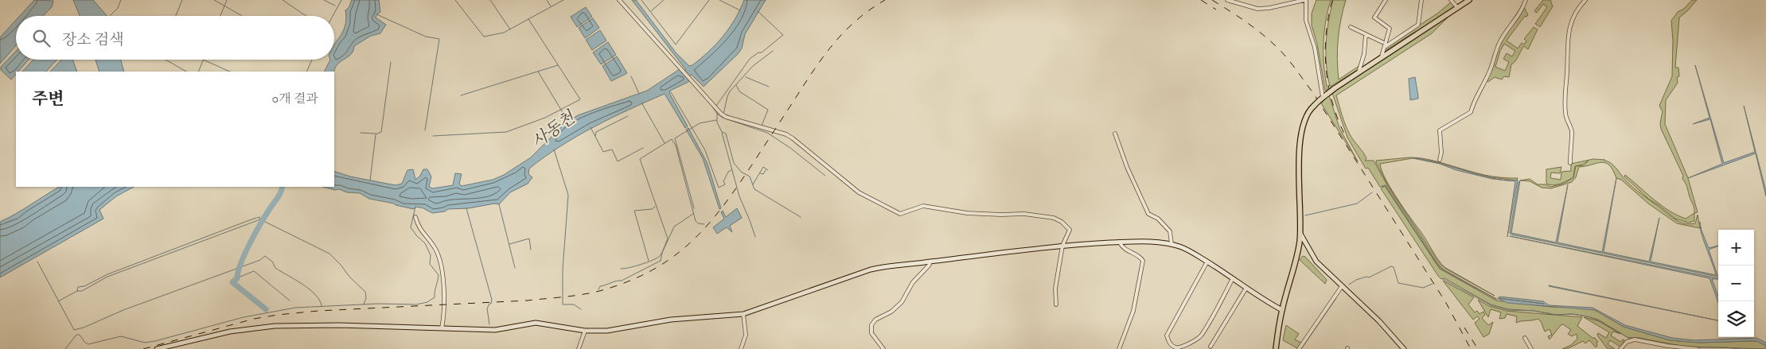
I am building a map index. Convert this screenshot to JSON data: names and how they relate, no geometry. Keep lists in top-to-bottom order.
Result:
{
  "water": ["사동천"],
  "page": {
    "search": "장소 검색",
    "heading": ["주변", "0개 결과"],
    "map_buttons": ["+", "−"]
  }
}
